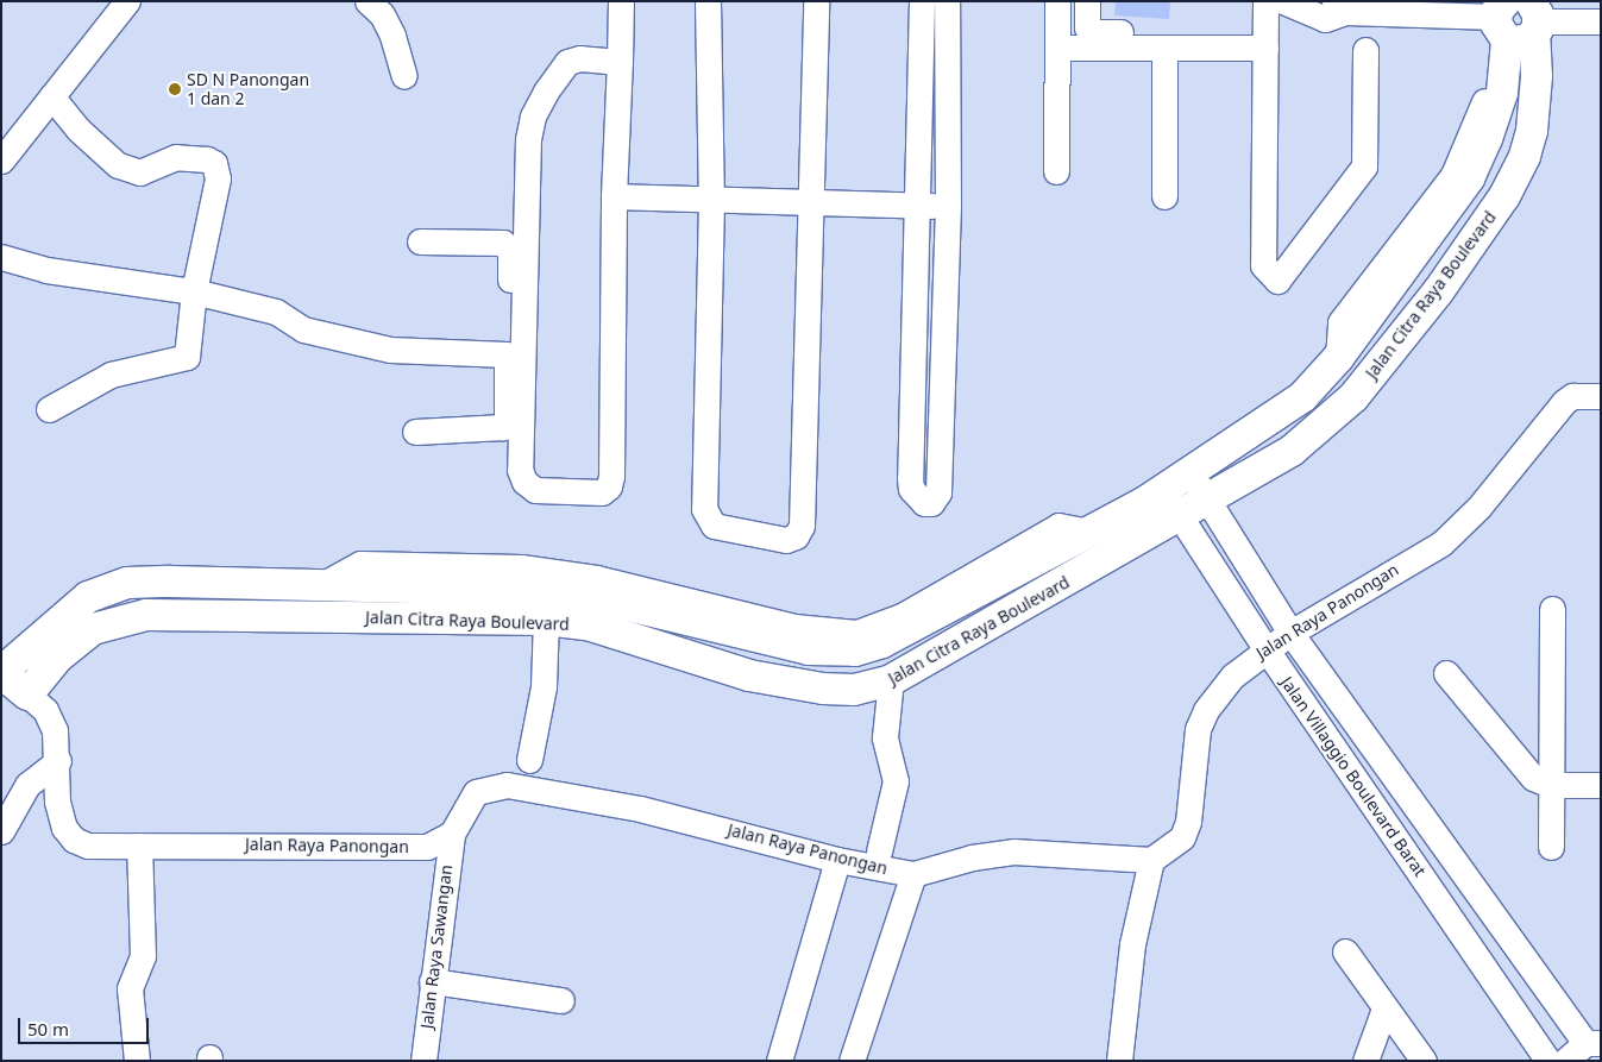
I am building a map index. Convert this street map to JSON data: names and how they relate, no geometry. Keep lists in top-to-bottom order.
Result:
{
  "streets": {
    "main road": ["Jalan Citra Raya Boulevard", "Jalan Raya Panongan"],
    "street": ["Jalan Villaggio Boulevard Barat", "Jalan Raya Sawangan"]
  },
  "crossings": [
    ["Jalan Citra Raya Boulevard", "Jalan Raya Panongan"],
    ["Jalan Citra Raya Boulevard", "Jalan Villaggio Boulevard Barat"],
    ["Jalan Raya Panongan", "Jalan Villaggio Boulevard Barat"],
    ["Jalan Raya Panongan", "Jalan Raya Sawangan"]
  ],
  "places": ["SD N Panongan 1 dan 2"],
  "scale_bar": "50 m"
}
